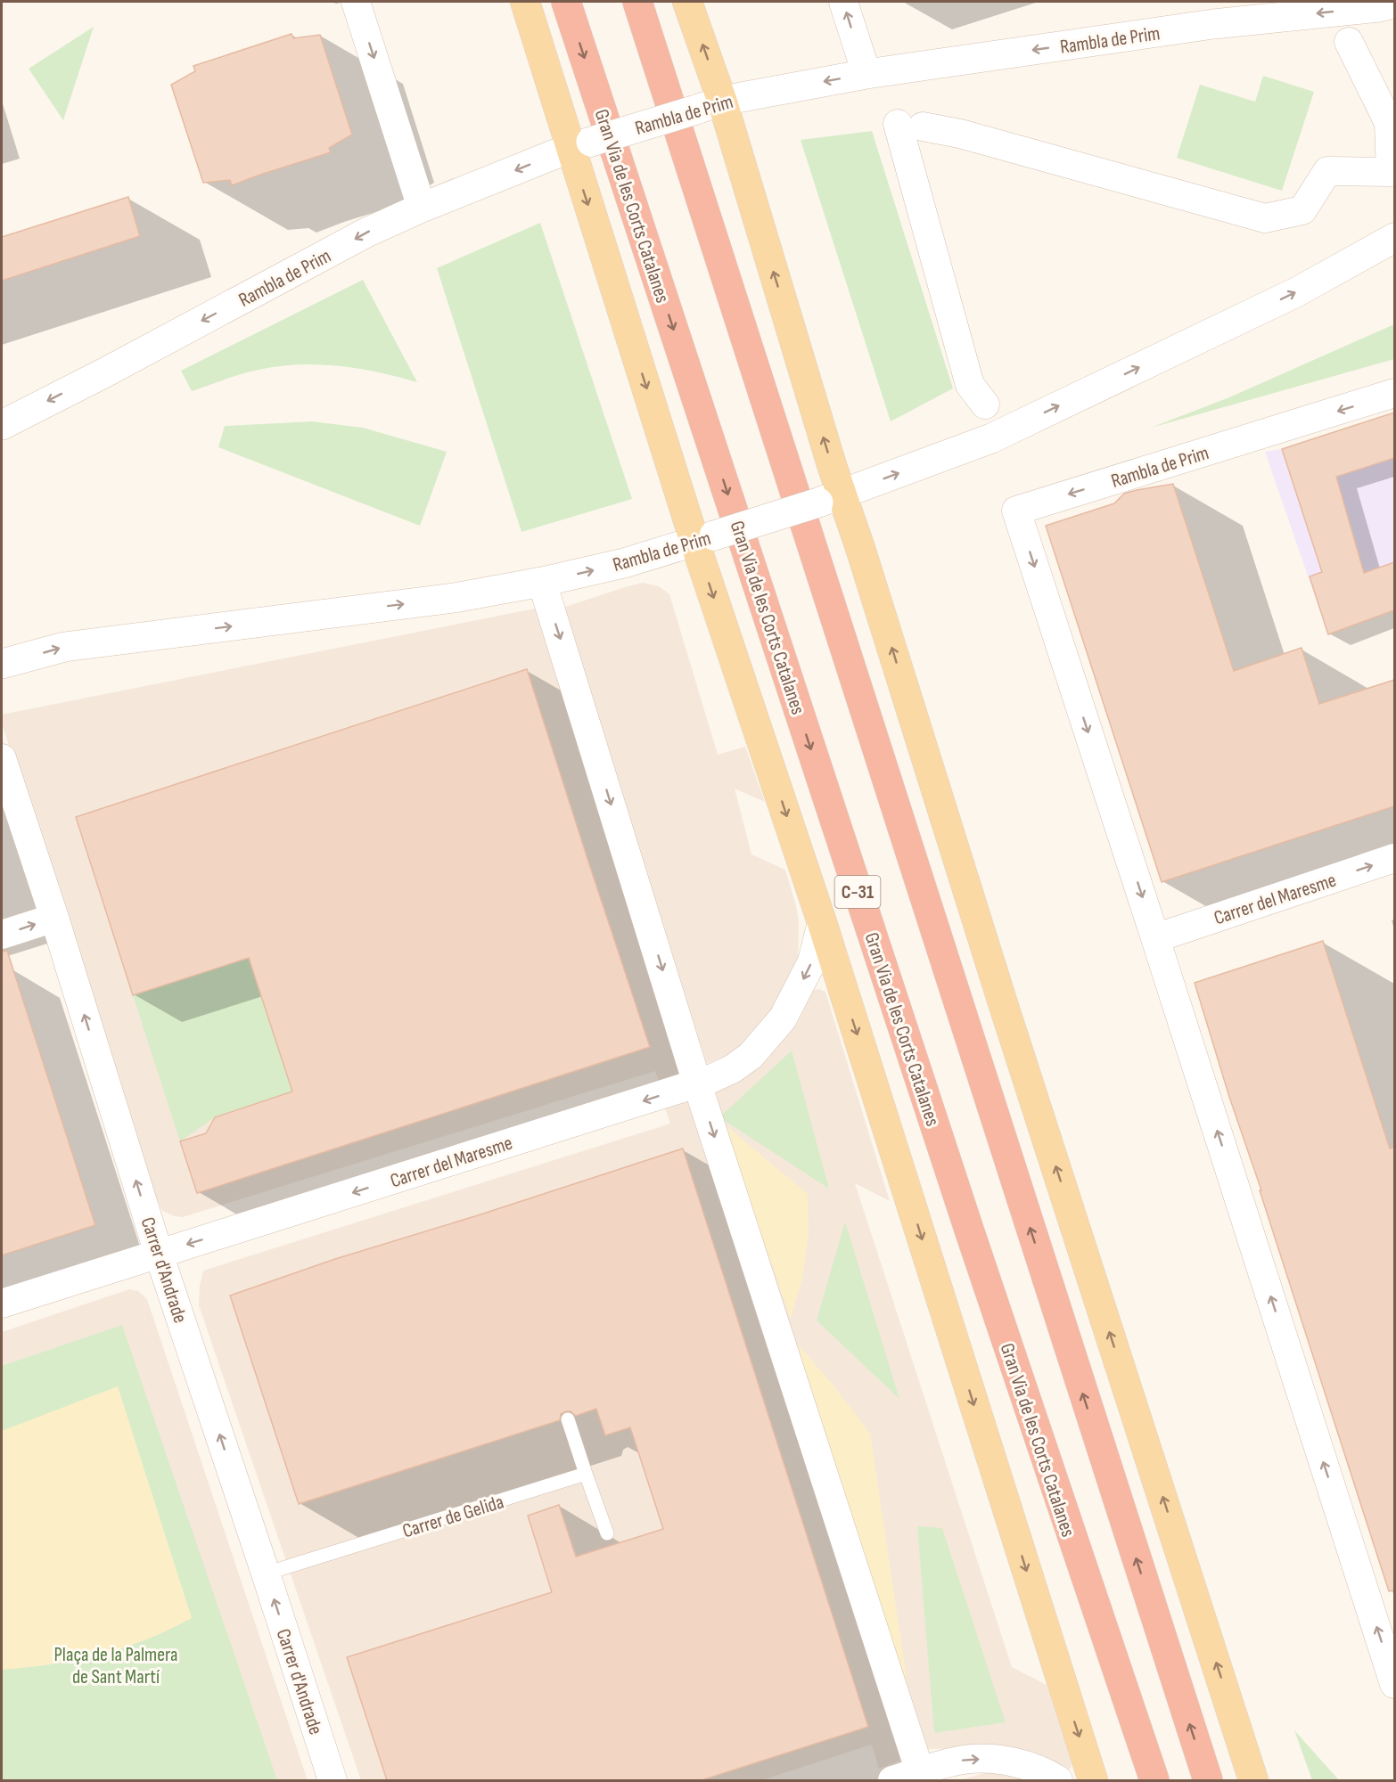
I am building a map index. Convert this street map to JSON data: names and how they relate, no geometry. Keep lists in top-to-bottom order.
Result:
{
  "streets": {
    "highway": ["Gran Via de les Corts Catalanes", "C-31"],
    "main road": ["Rambla de Prim"],
    "street": ["Carrer del Maresme", "Carrer d'Andrade"],
    "lane": ["Carrer de Gelida"]
  },
  "crossings": [
    ["Rambla de Prim", "Carrer del Maresme"],
    ["Carrer del Maresme", "Carrer d'Andrade"],
    ["Carrer d'Andrade", "Carrer de Gelida"]
  ],
  "one_way": ["Carrer d'Andrade"],
  "parks": ["Plaça de la Palmera de Sant Martí"]
}
